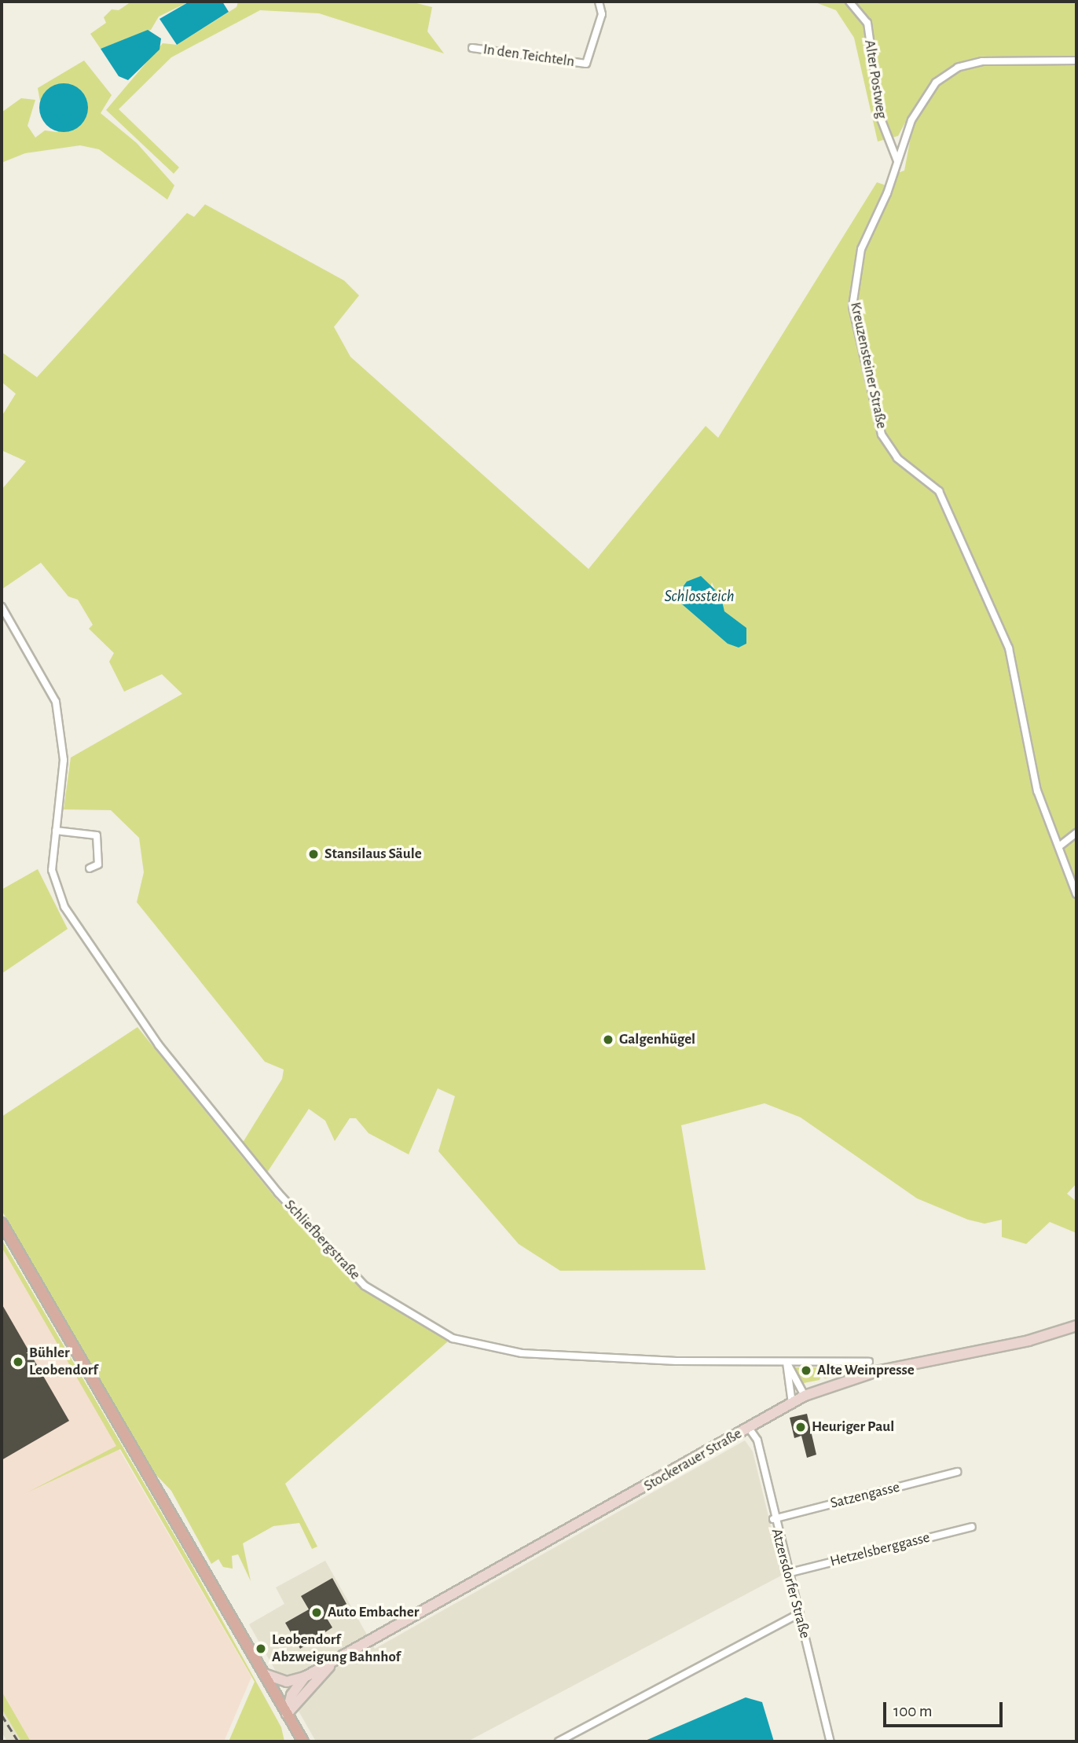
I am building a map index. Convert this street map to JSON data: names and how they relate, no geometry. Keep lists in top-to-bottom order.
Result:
{
  "streets": {
    "street": [
      "In den Teichteln",
      "Alter Postweg",
      "Kreuzensteiner Straße",
      "Schliefbergstraße",
      "Stockerauer Straße",
      "Satzengasse",
      "Hetzelsberggasse",
      "Atzersdorfer Straße"
    ]
  },
  "crossings": [
    ["Alter Postweg", "Kreuzensteiner Straße"],
    ["Stockerauer Straße", "Atzersdorfer Straße"],
    ["Satzengasse", "Atzersdorfer Straße"],
    ["Hetzelsberggasse", "Atzersdorfer Straße"]
  ],
  "water": ["Schlossteich"],
  "places": [
    "Stansilaus Säule",
    "Galgenhügel",
    "Bühler Leobendorf",
    "Alte Weinpresse",
    "Heuriger Paul",
    "Auto Embacher",
    "Leobendorf Abzweigung Bahnhof"
  ],
  "scale_bar": "100 m"
}
